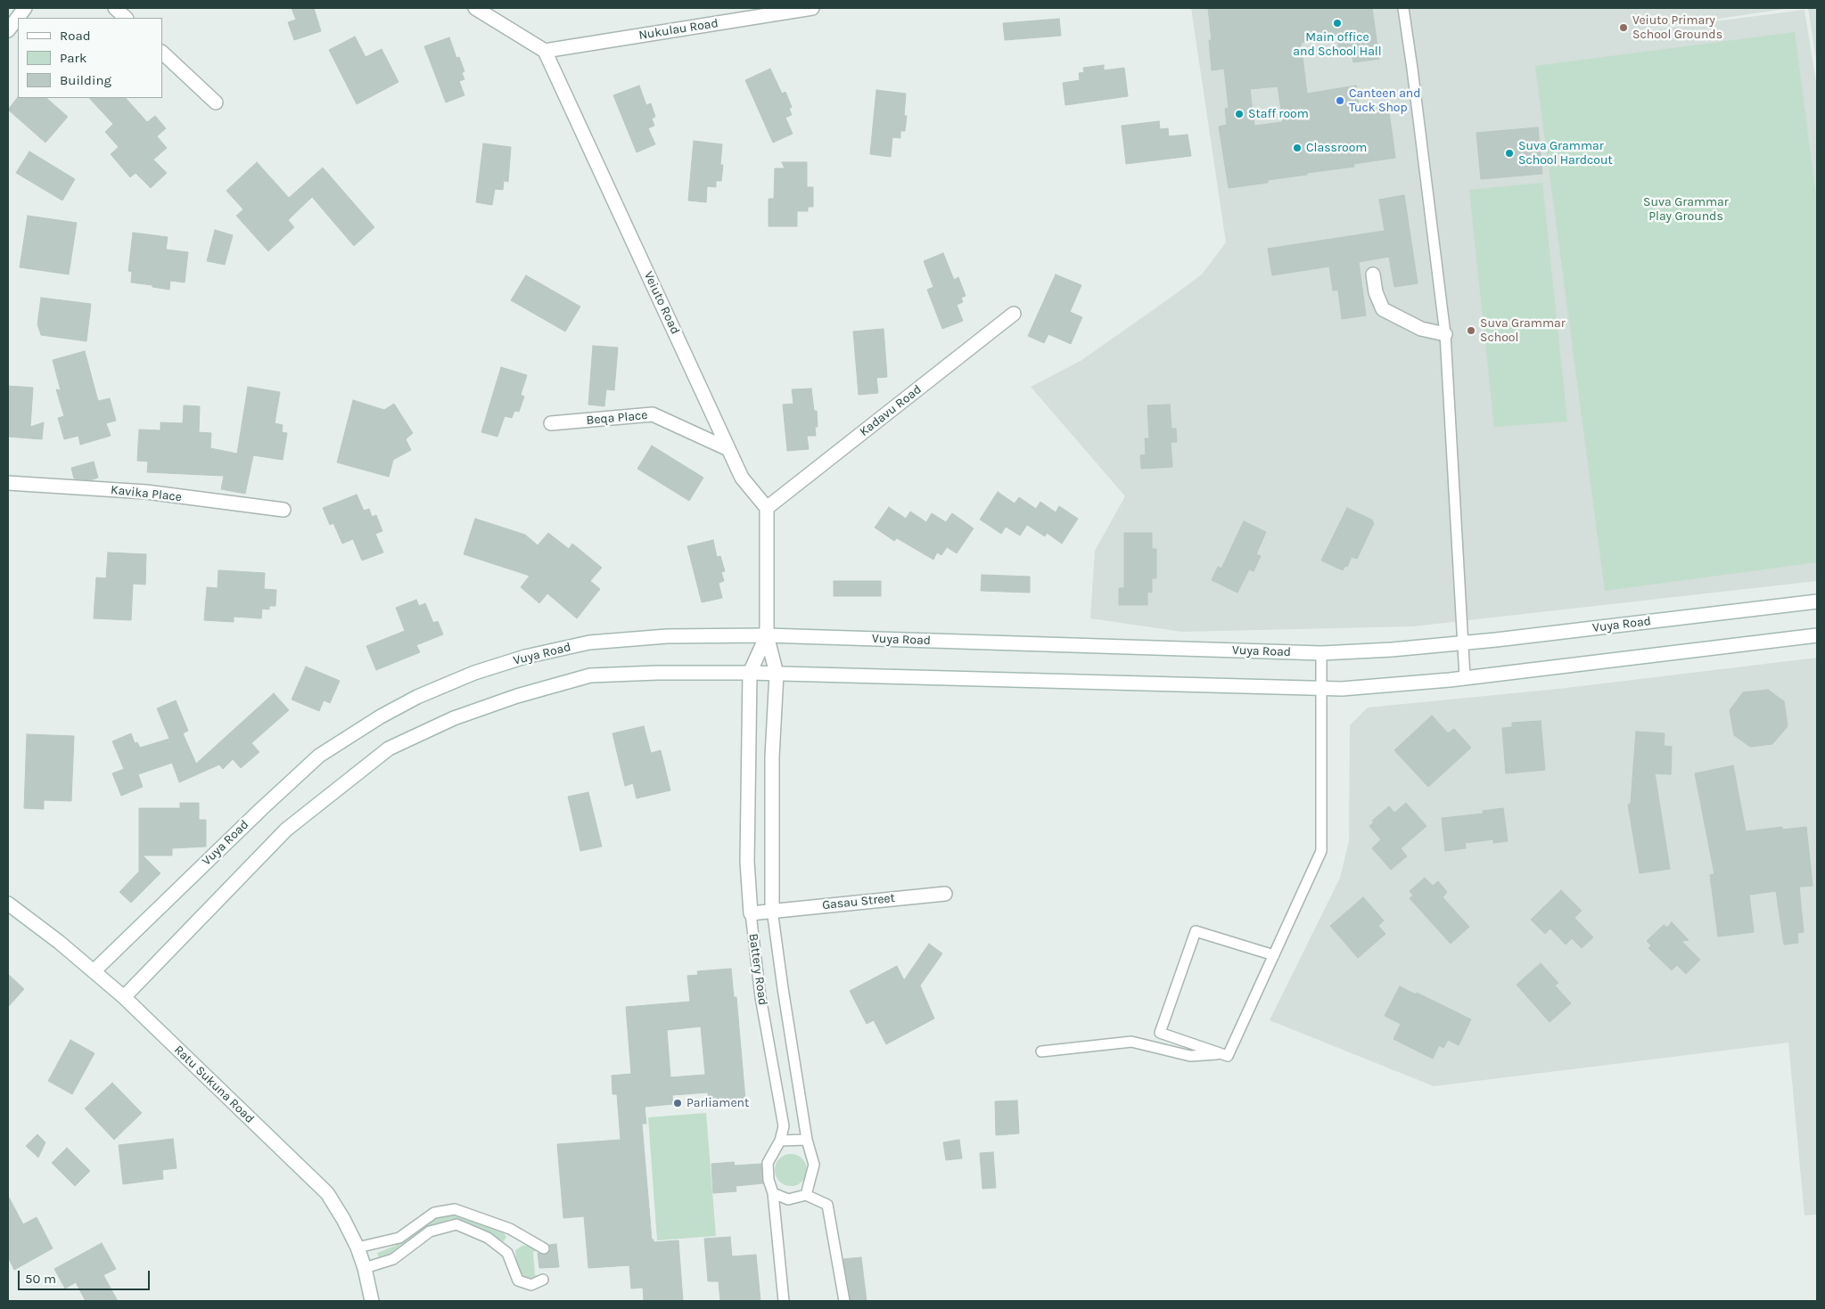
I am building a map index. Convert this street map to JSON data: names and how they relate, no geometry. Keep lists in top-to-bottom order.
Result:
{
  "streets": {
    "main road": [
      "Nukulau Road",
      "Veiuto Road",
      "Kadavu Road",
      "Beqa Place",
      "Kavika Place",
      "Vuya Road",
      "Gasau Street",
      "Battery Road",
      "Ratu Sukuna Road"
    ]
  },
  "crossings": [
    ["Nukulau Road", "Veiuto Road"],
    ["Veiuto Road", "Kadavu Road"],
    ["Veiuto Road", "Beqa Place"],
    ["Vuya Road", "Battery Road"],
    ["Vuya Road", "Ratu Sukuna Road"],
    ["Gasau Street", "Battery Road"]
  ],
  "parks": ["Suva Grammar Play Grounds"],
  "places": [
    "Main office and School Hall",
    "Veiuto Primary School Grounds",
    "Canteen and Tuck Shop",
    "Staff room",
    "Classroom",
    "Suva Grammar School Hardcout",
    "Suva Grammar School",
    "Parliament"
  ],
  "legend": ["Road", "Park", "Building"],
  "scale_bar": "50 m"
}
